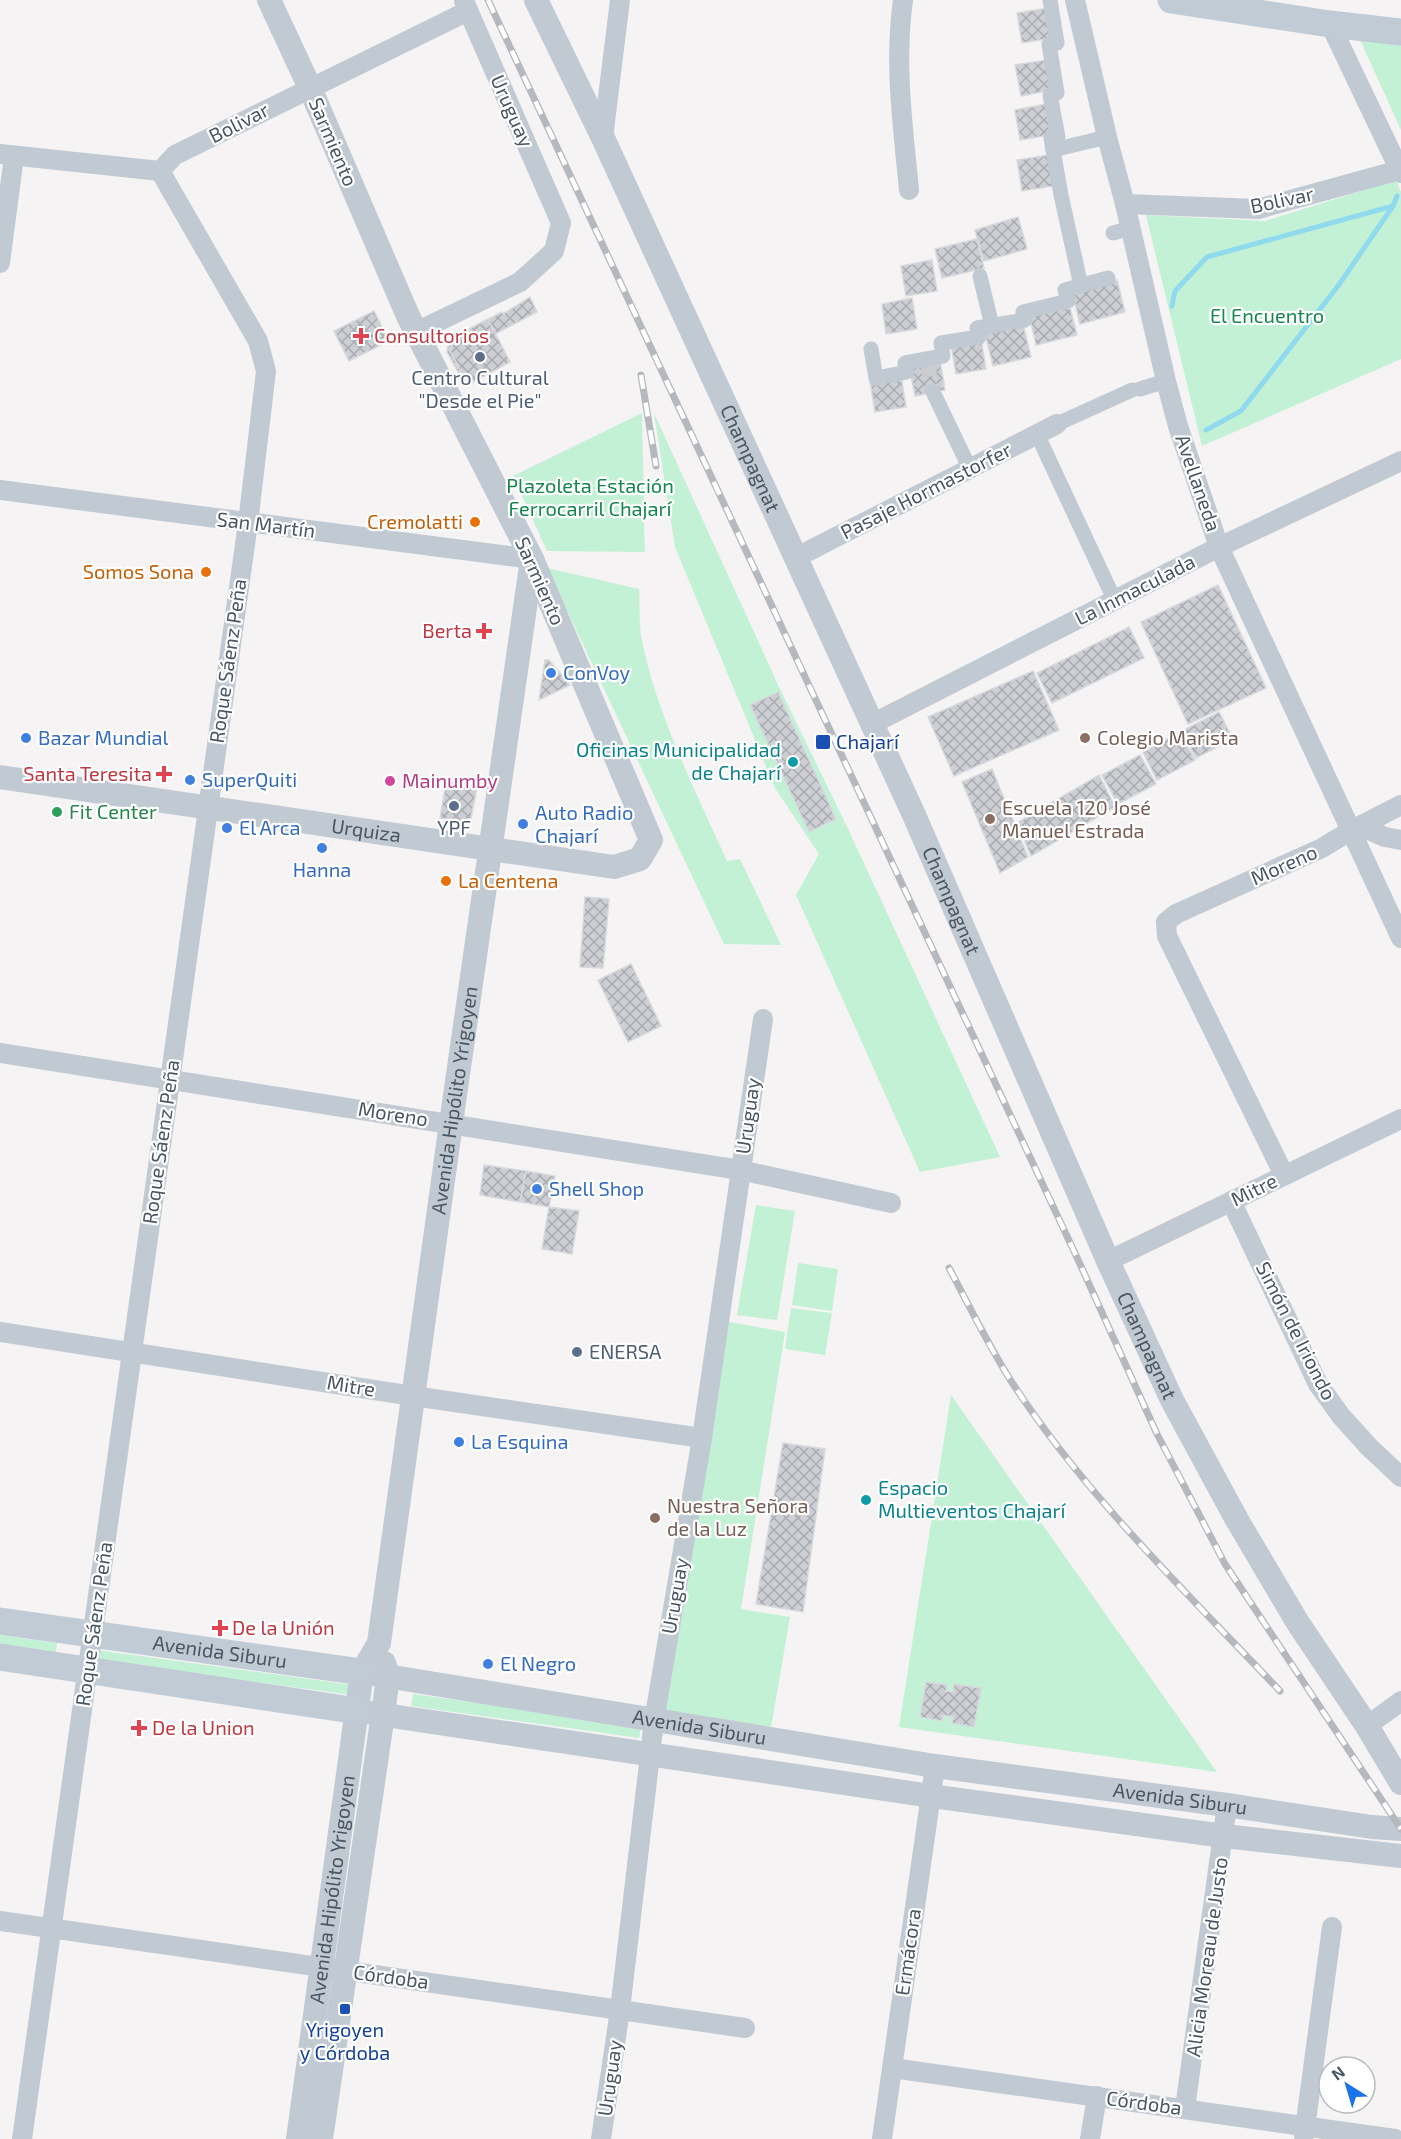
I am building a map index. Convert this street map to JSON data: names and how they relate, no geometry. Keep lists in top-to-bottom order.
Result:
{
  "streets": {
    "main road": ["Avenida Siburu"],
    "street": [
      "Uruguay",
      "Bolivar",
      "Sarmiento",
      "Champagnat",
      "Avellaneda",
      "Pasaje Hormastorfer",
      "San Martín",
      "La Inmaculada",
      "Roque Sáenz Peña",
      "Urquiza",
      "Moreno",
      "Avenida Hipólito Yrigoyen",
      "Mitre",
      "Simón de Iriondo",
      "Ermácora",
      "Alicia Moreau de Justo",
      "Córdoba"
    ]
  },
  "crossings": [
    ["Uruguay", "Bolivar"],
    ["Uruguay", "Sarmiento"],
    ["Uruguay", "Moreno"],
    ["Uruguay", "Mitre"],
    ["Uruguay", "Avenida Siburu"],
    ["Uruguay", "Córdoba"],
    ["Bolivar", "Sarmiento"],
    ["Bolivar", "Avellaneda"],
    ["Bolivar", "Roque Sáenz Peña"],
    ["Sarmiento", "San Martín"],
    ["Sarmiento", "Urquiza"],
    ["Sarmiento", "Avenida Hipólito Yrigoyen"],
    ["Champagnat", "Pasaje Hormastorfer"],
    ["Champagnat", "La Inmaculada"],
    ["Champagnat", "Mitre"],
    ["Avellaneda", "La Inmaculada"],
    ["Avellaneda", "Moreno"],
    ["San Martín", "Roque Sáenz Peña"],
    ["San Martín", "Avenida Hipólito Yrigoyen"],
    ["Roque Sáenz Peña", "Urquiza"],
    ["Roque Sáenz Peña", "Moreno"],
    ["Roque Sáenz Peña", "Mitre"],
    ["Roque Sáenz Peña", "Avenida Siburu"],
    ["Roque Sáenz Peña", "Córdoba"],
    ["Urquiza", "Avenida Hipólito Yrigoyen"],
    ["Moreno", "Avenida Hipólito Yrigoyen"],
    ["Moreno", "Mitre"],
    ["Avenida Hipólito Yrigoyen", "Mitre"],
    ["Avenida Hipólito Yrigoyen", "Avenida Siburu"],
    ["Avenida Hipólito Yrigoyen", "Córdoba"],
    ["Mitre", "Simón de Iriondo"],
    ["Avenida Siburu", "Ermácora"],
    ["Avenida Siburu", "Alicia Moreau de Justo"],
    ["Ermácora", "Córdoba"],
    ["Alicia Moreau de Justo", "Córdoba"]
  ],
  "parks": ["El Encuentro", "Plazoleta Estación Ferrocarril Chajarí"],
  "places": {
    "health": [
      "Consultorios",
      "Berta",
      "Santa Teresita",
      "De la Unión",
      "De la Union"
    ],
    "other": [
      "Centro Cultural \"Desde el Pie\"",
      "Cremolatti",
      "Somos Sona",
      "ConVoy",
      "Bazar Mundial",
      "Colegio Marista",
      "Oficinas Municipalidad de Chajarí",
      "SuperQuiti",
      "Mainumby",
      "YPF",
      "Fit Center",
      "Escuela 120 José Manuel Estrada",
      "Auto Radio Chajarí",
      "El Arca",
      "Hanna",
      "La Centena",
      "Shell Shop",
      "ENERSA",
      "La Esquina",
      "Espacio Multieventos Chajarí",
      "Nuestra Señora de la Luz",
      "El Negro"
    ],
    "transit": ["Chajarí", "Yrigoyen y Córdoba"]
  },
  "north": "top left"
}
